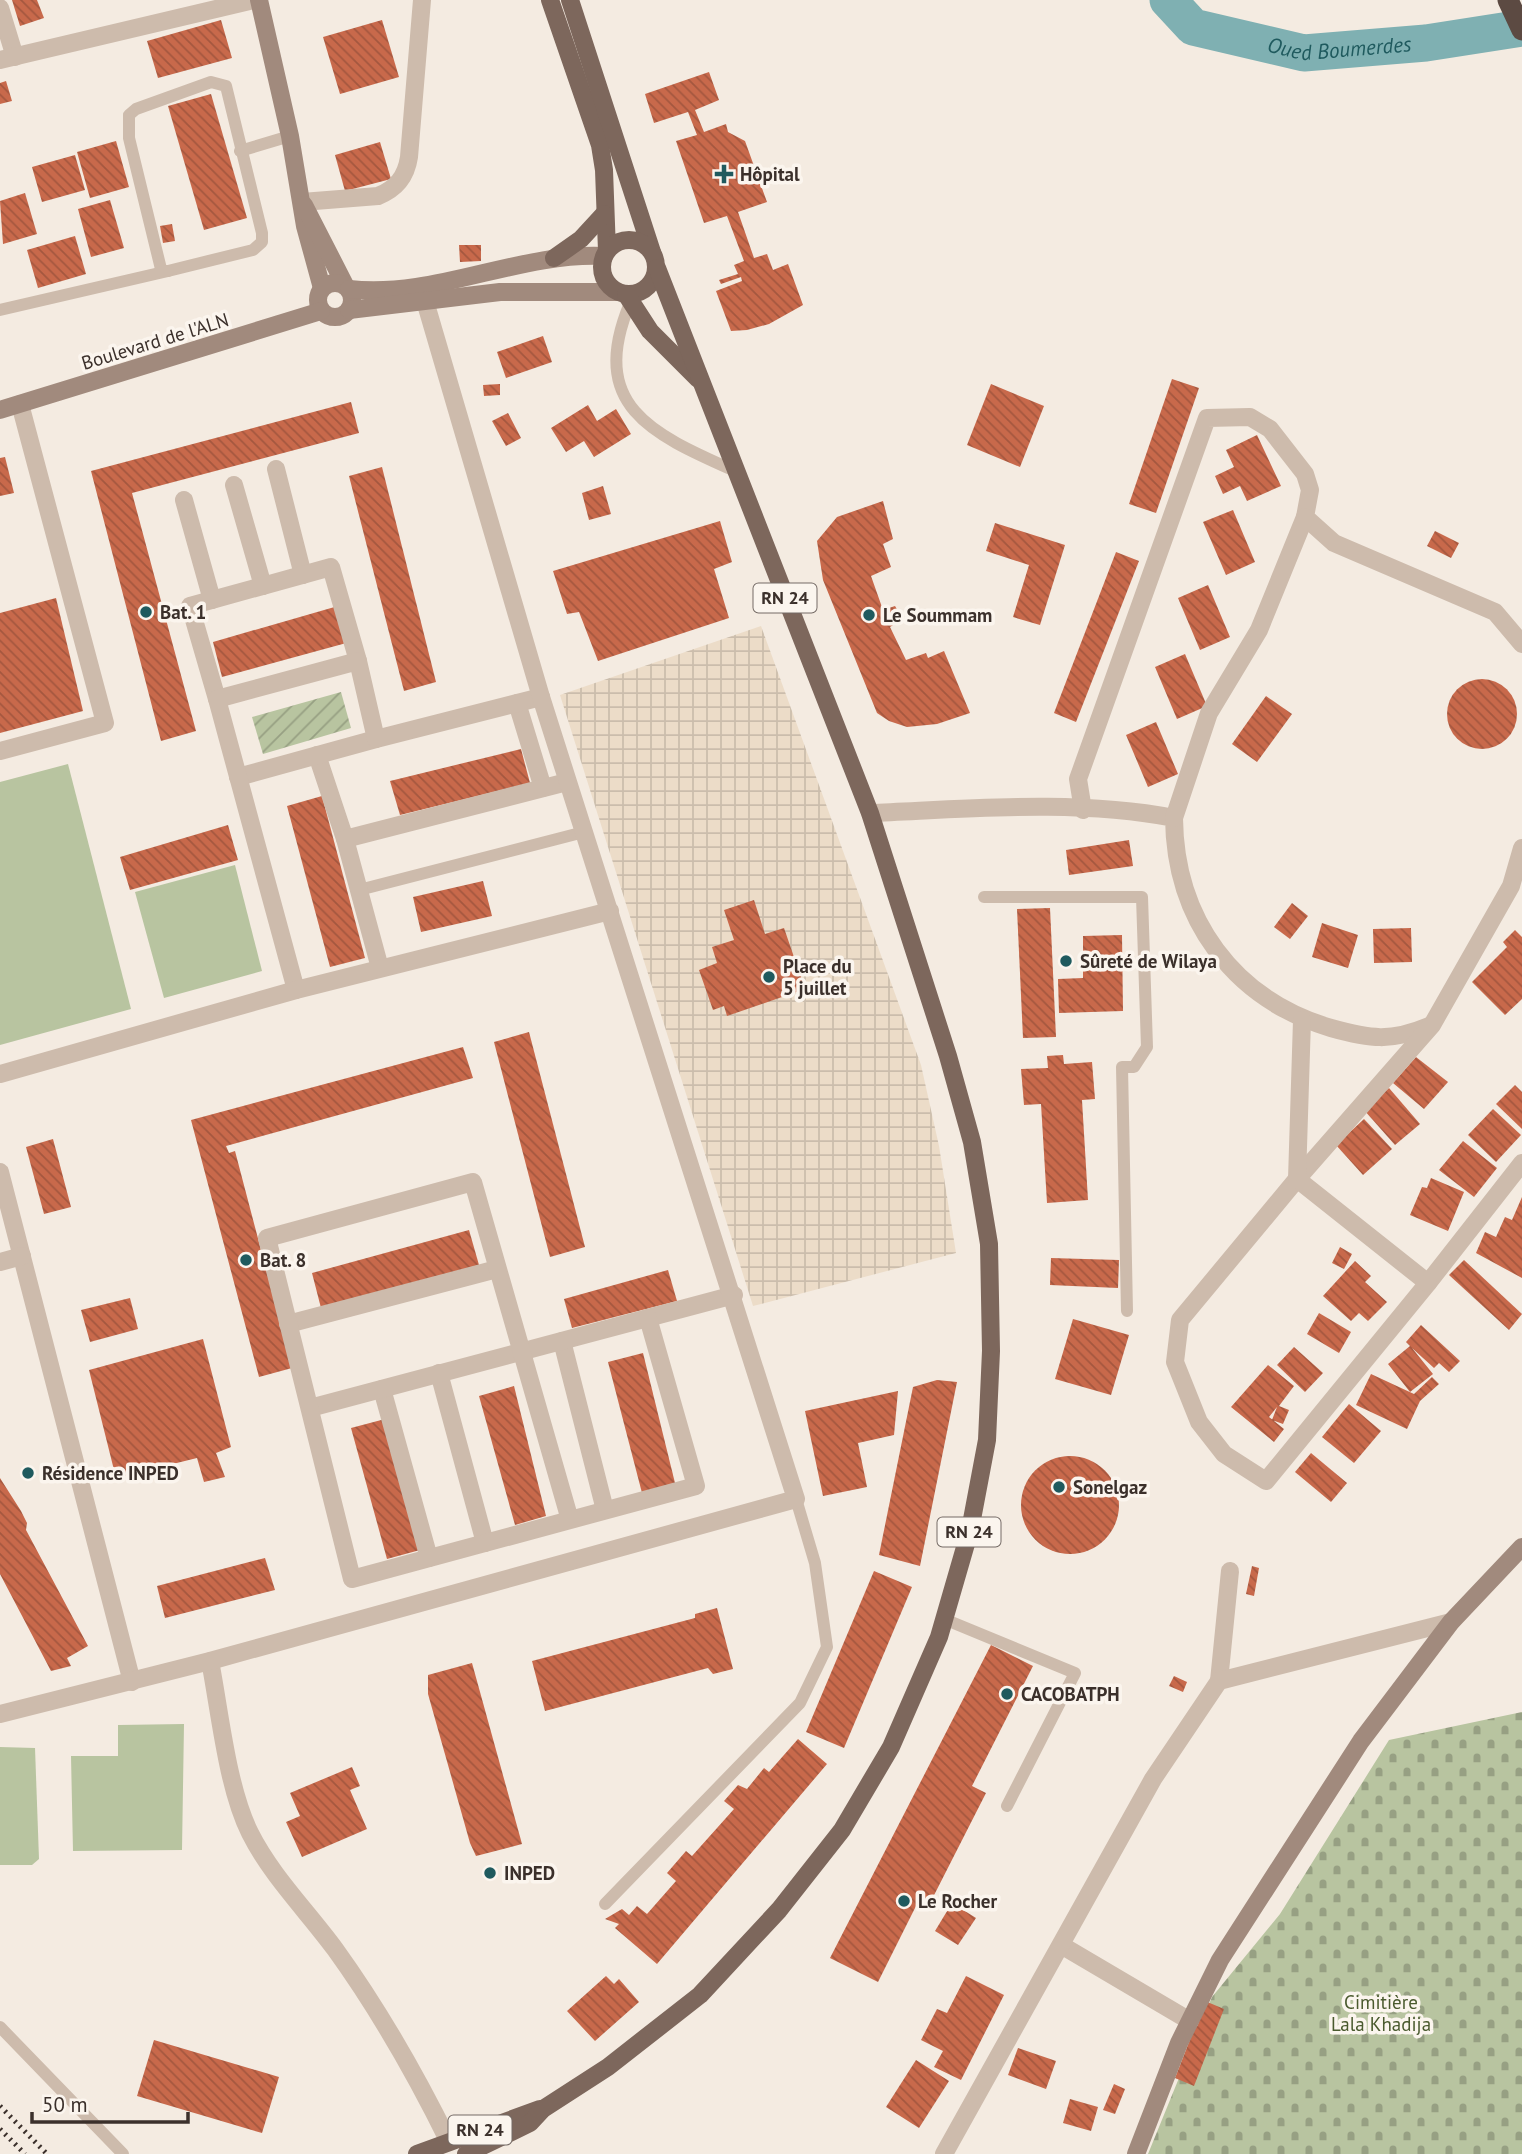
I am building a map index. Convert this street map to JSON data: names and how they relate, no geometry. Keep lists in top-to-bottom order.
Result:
{
  "streets": {
    "main road": ["Boulevard de l'ALN", "RN 24"]
  },
  "water": ["Oued Boumerdes"],
  "parks": ["Cimitière Lala Khadija"],
  "places": {
    "health": ["Hôpital"],
    "other": [
      "Bat. 1",
      "Le Soummam",
      "Sûreté de Wilaya",
      "Place du 5 juillet",
      "Bat. 8",
      "Résidence INPED",
      "Sonelgaz",
      "CACOBATPH",
      "INPED",
      "Le Rocher"
    ]
  },
  "scale_bar": "50 m"
}
